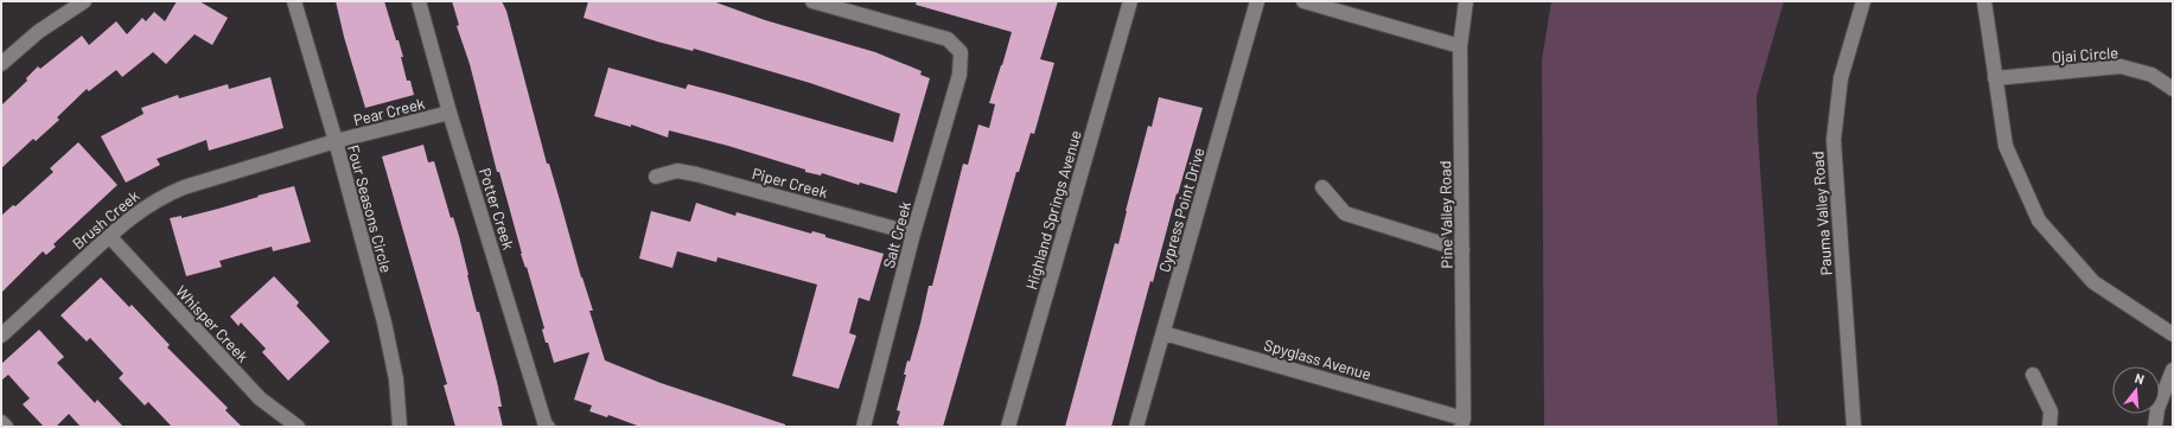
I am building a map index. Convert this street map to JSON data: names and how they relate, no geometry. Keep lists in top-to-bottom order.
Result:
{
  "streets": {
    "street": [
      "Ojai Circle",
      "Pear Creek",
      "Piper Creek",
      "Four Seasons Circle",
      "Potter Creek",
      "Highland Springs Avenue",
      "Cypress Point Drive",
      "Pauma Valley Road",
      "Pine Valley Road",
      "Brush Creek",
      "Salt Creek",
      "Whisper Creek",
      "Spyglass Avenue"
    ]
  },
  "crossings": [
    ["Pear Creek", "Four Seasons Circle"],
    ["Pear Creek", "Potter Creek"],
    ["Pear Creek", "Brush Creek"],
    ["Piper Creek", "Salt Creek"],
    ["Four Seasons Circle", "Brush Creek"],
    ["Cypress Point Drive", "Spyglass Avenue"],
    ["Pine Valley Road", "Spyglass Avenue"],
    ["Brush Creek", "Whisper Creek"]
  ],
  "north": "top"
}
